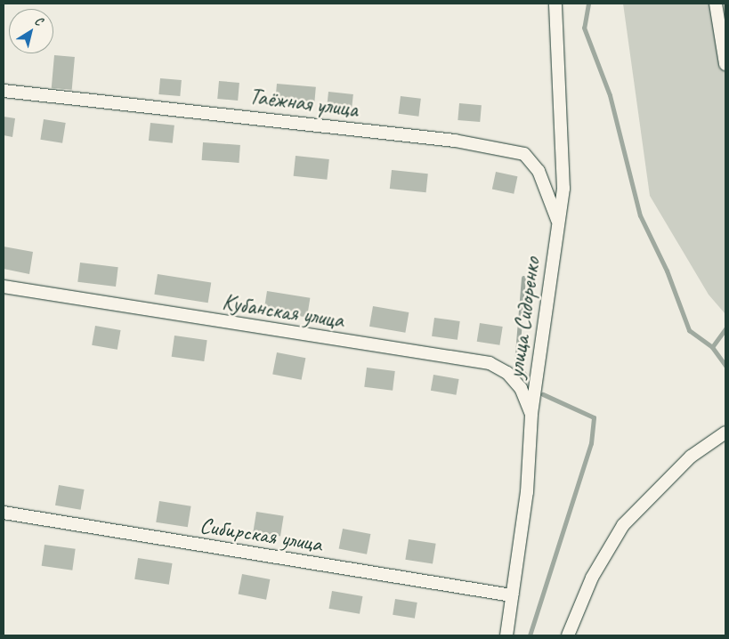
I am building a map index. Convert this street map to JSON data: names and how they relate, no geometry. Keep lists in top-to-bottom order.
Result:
{
  "streets": {
    "street": [
      "Таёжная улица",
      "Кубанская улица",
      "улица Сидоренко",
      "Сибирская улица"
    ]
  },
  "crossings": [
    ["Таёжная улица", "улица Сидоренко"],
    ["Кубанская улица", "улица Сидоренко"],
    ["улица Сидоренко", "Сибирская улица"]
  ],
  "north": "top right"
}
